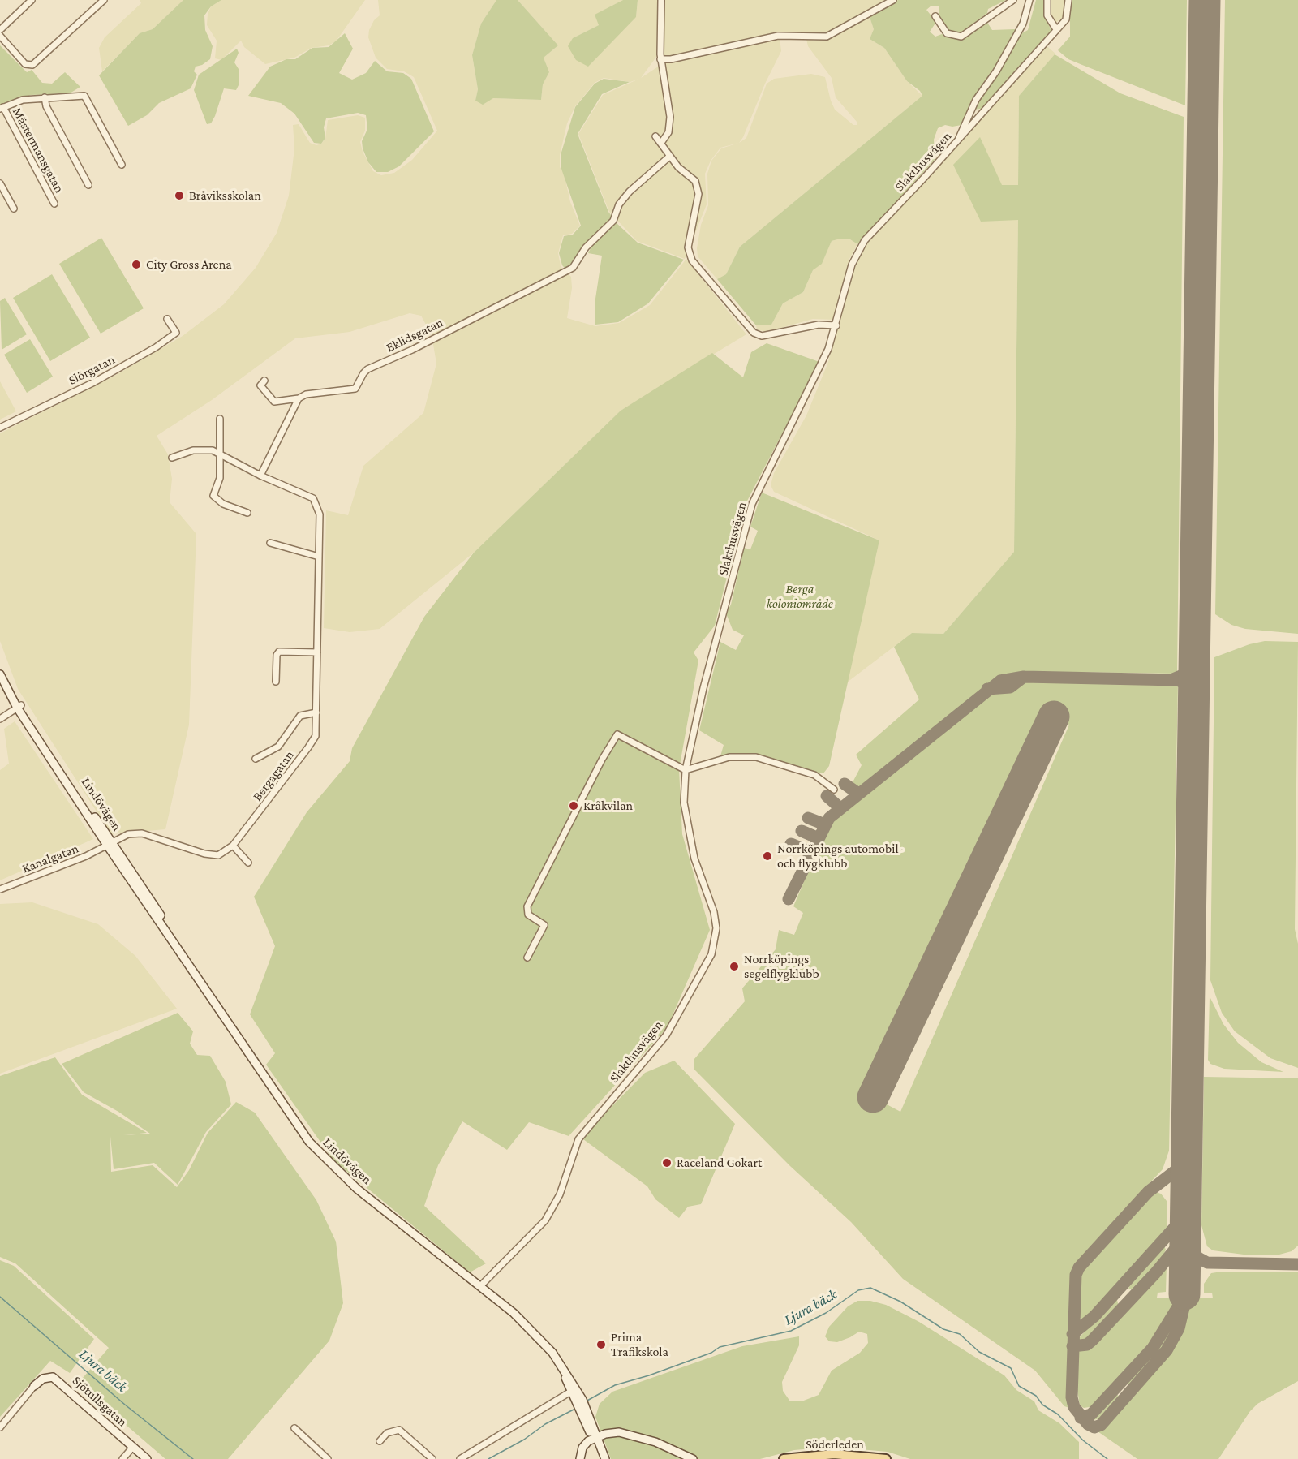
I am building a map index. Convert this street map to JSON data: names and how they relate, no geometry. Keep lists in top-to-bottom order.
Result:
{
  "streets": {
    "main road": ["Lindövägen", "Sjötullsgatan", "Söderleden"],
    "street": [
      "Mästermansgatan",
      "Slakthusvägen",
      "Eklidsgatan",
      "Slörgatan",
      "Bergagatan",
      "Kanalgatan"
    ]
  },
  "crossings": [
    ["Slakthusvägen", "Lindövägen"],
    ["Bergagatan", "Lindövägen"],
    ["Bergagatan", "Kanalgatan"],
    ["Lindövägen", "Kanalgatan"]
  ],
  "water": ["Ljura bäck"],
  "parks": ["Berga koloniområde"],
  "places": [
    "Bråviksskolan",
    "City Gross Arena",
    "Kråkvilan",
    "Norrköpings automobil- och flygklubb",
    "Norrköpings segelflygklubb",
    "Raceland Gokart",
    "Prima Trafikskola"
  ]
}
